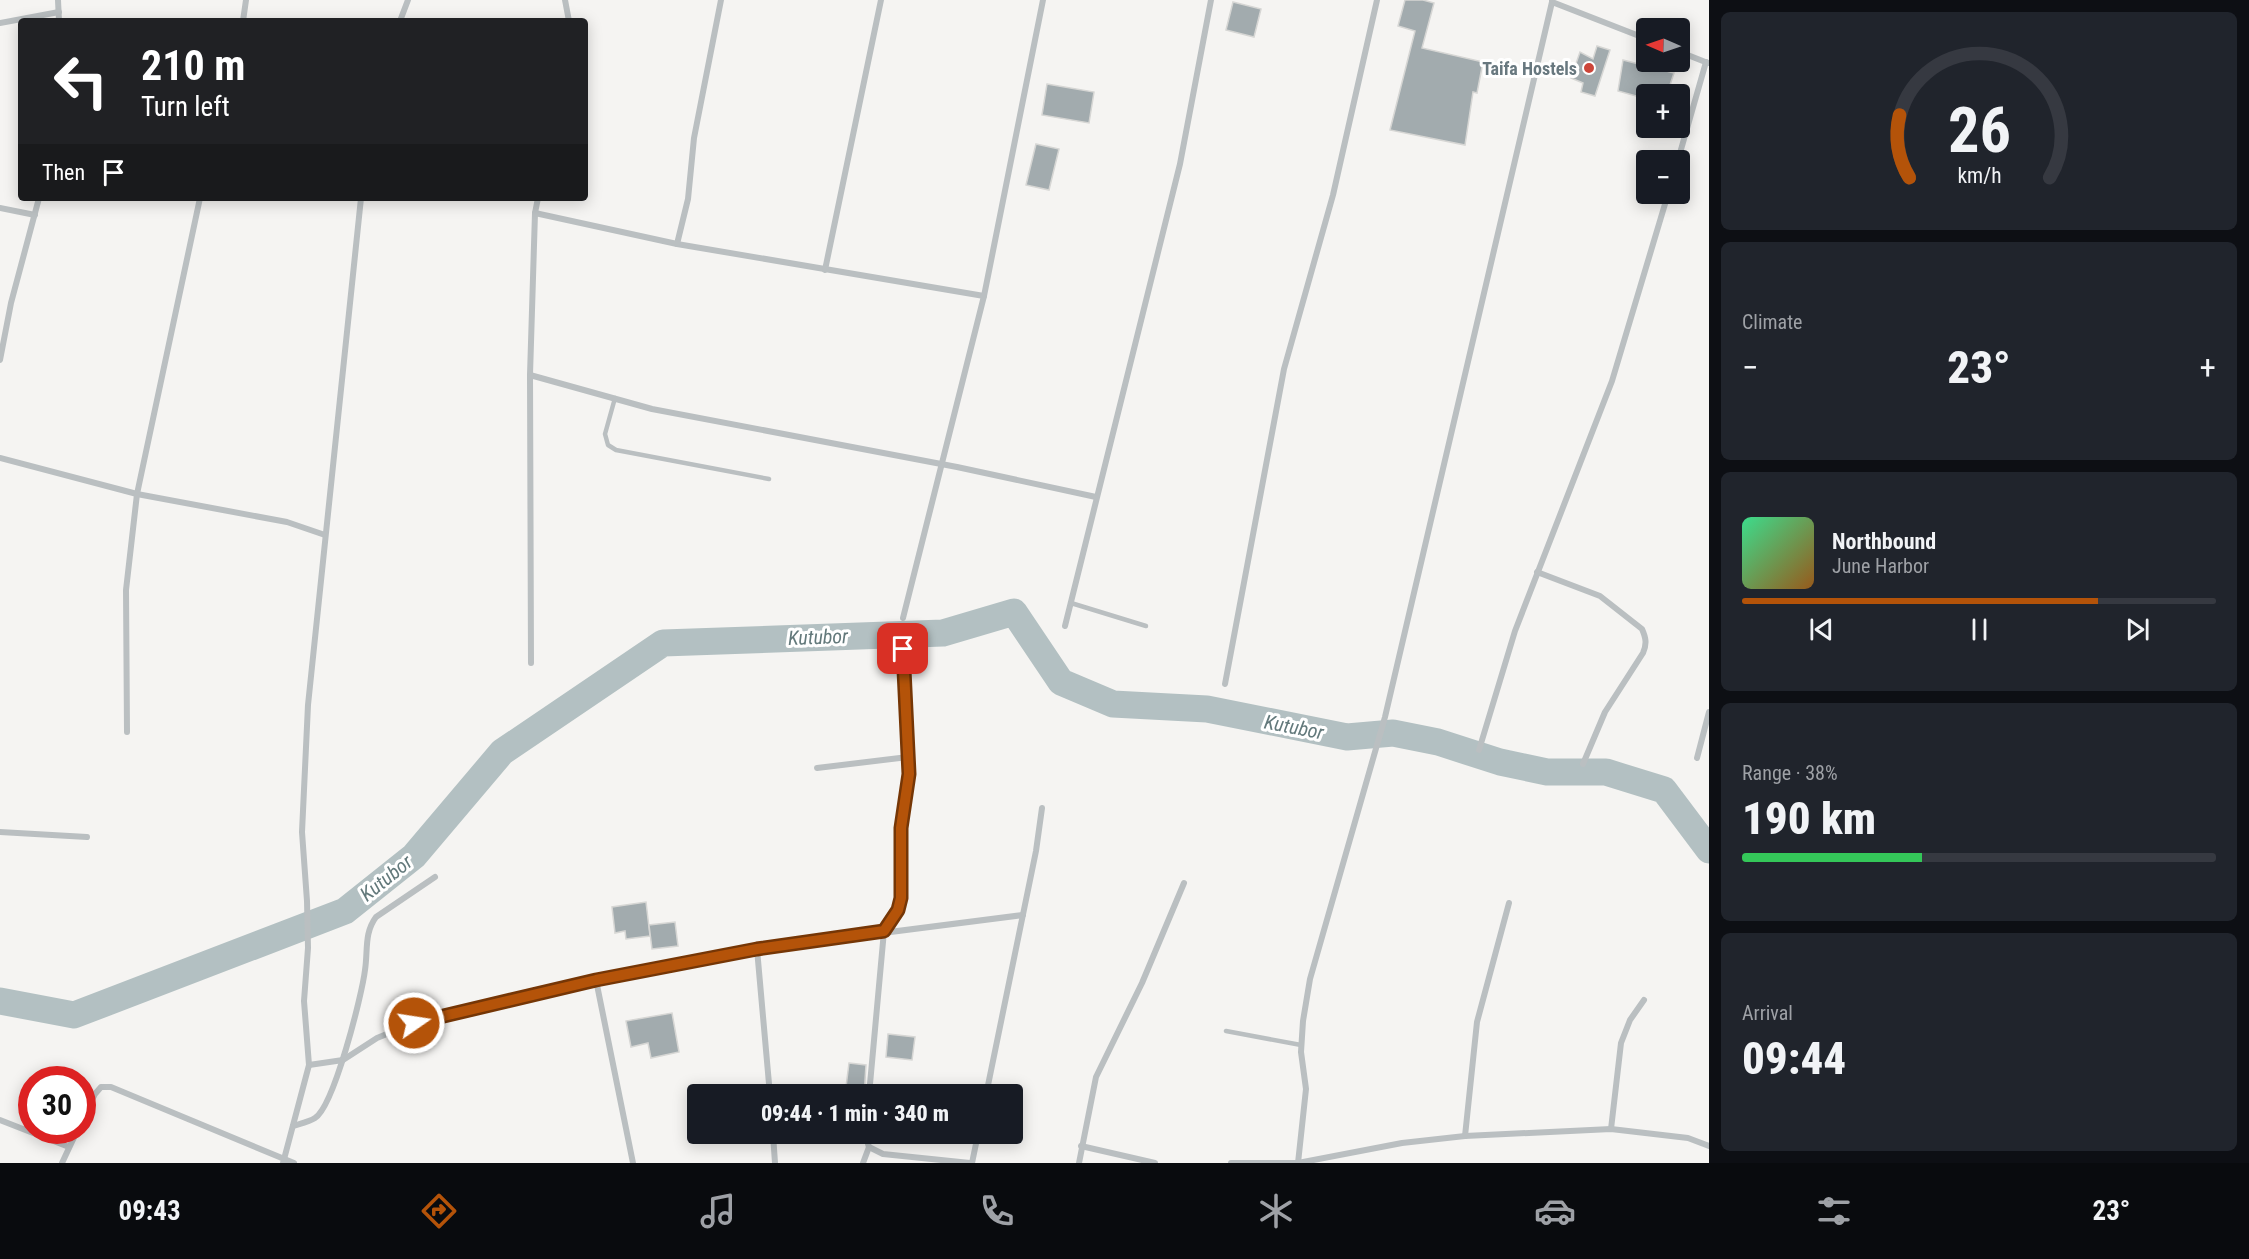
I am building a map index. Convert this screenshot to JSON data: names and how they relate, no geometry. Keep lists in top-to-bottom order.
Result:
{
  "water": ["Kutubor"],
  "places": ["Taifa Hostels"],
  "north": "left",
  "page": {
    "map_buttons": ["+", "−"],
    "turn": ["210 m", "Turn left"],
    "then": "Then",
    "tile": [
      "Climate",
      ["Range · 38%", "190 km"],
      ["Arrival", "09:44"]
    ],
    "heat": ["−", "23°", "+"],
    "song": ["Northbound", "June Harbor"],
    "limit": "30",
    "trip": "09:44 · 1 min · 340 m",
    "tabs": ["09:43", "23°"],
    "gauge": ["26", "km/h"]
  }
}
